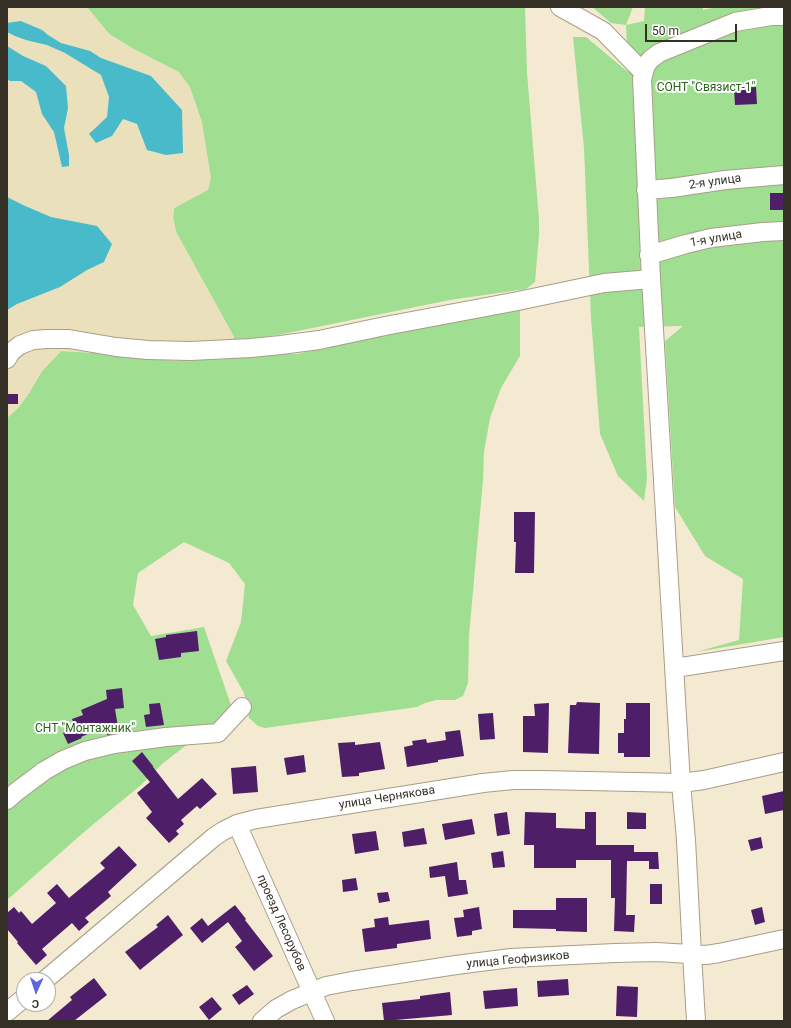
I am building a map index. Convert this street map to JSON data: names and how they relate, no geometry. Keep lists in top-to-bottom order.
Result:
{
  "streets": {
    "street": [
      "2-я улица",
      "1-я улица",
      "улица Чернякова",
      "проезд Лесорубов",
      "улица Геофизиков"
    ]
  },
  "crossings": [
    ["улица Чернякова", "проезд Лесорубов"],
    ["проезд Лесорубов", "улица Геофизиков"]
  ],
  "parks": ["СОНТ \"Связист-1\"", "СНТ \"Монтажник\""],
  "scale_bar": "50 m",
  "north": "bottom"
}
